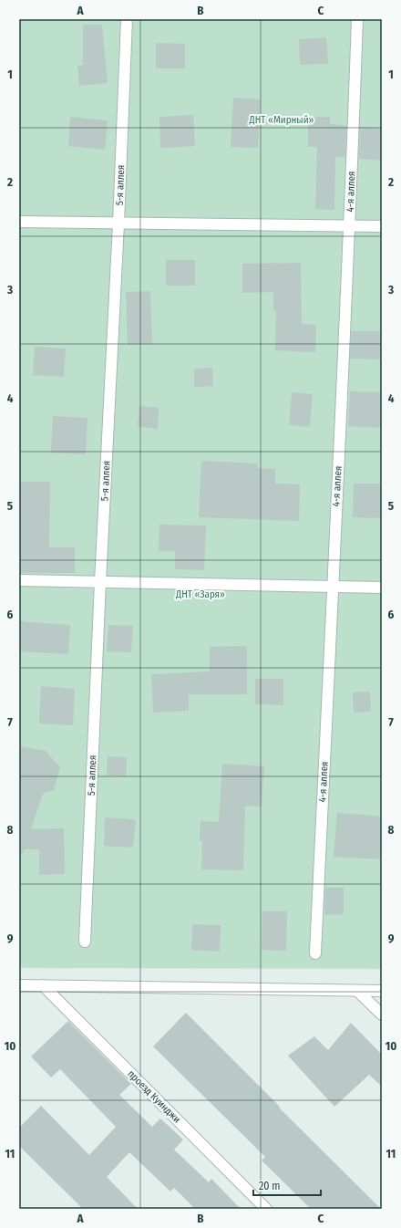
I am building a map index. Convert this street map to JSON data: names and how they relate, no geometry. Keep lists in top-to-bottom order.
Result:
{
  "streets": {
    "street": ["5-я аллея", "4-я аллея", "проезд Куинджи"]
  },
  "parks": ["ДНТ «Мирный»", "ДНТ «Заря»"],
  "scale_bar": "20 m",
  "grid": {
    "columns": ["A", "B", "C"],
    "rows": [
      "1",
      "2",
      "3",
      "4",
      "5",
      "6",
      "7",
      "8",
      "9",
      "10",
      "11"
    ]
  }
}
